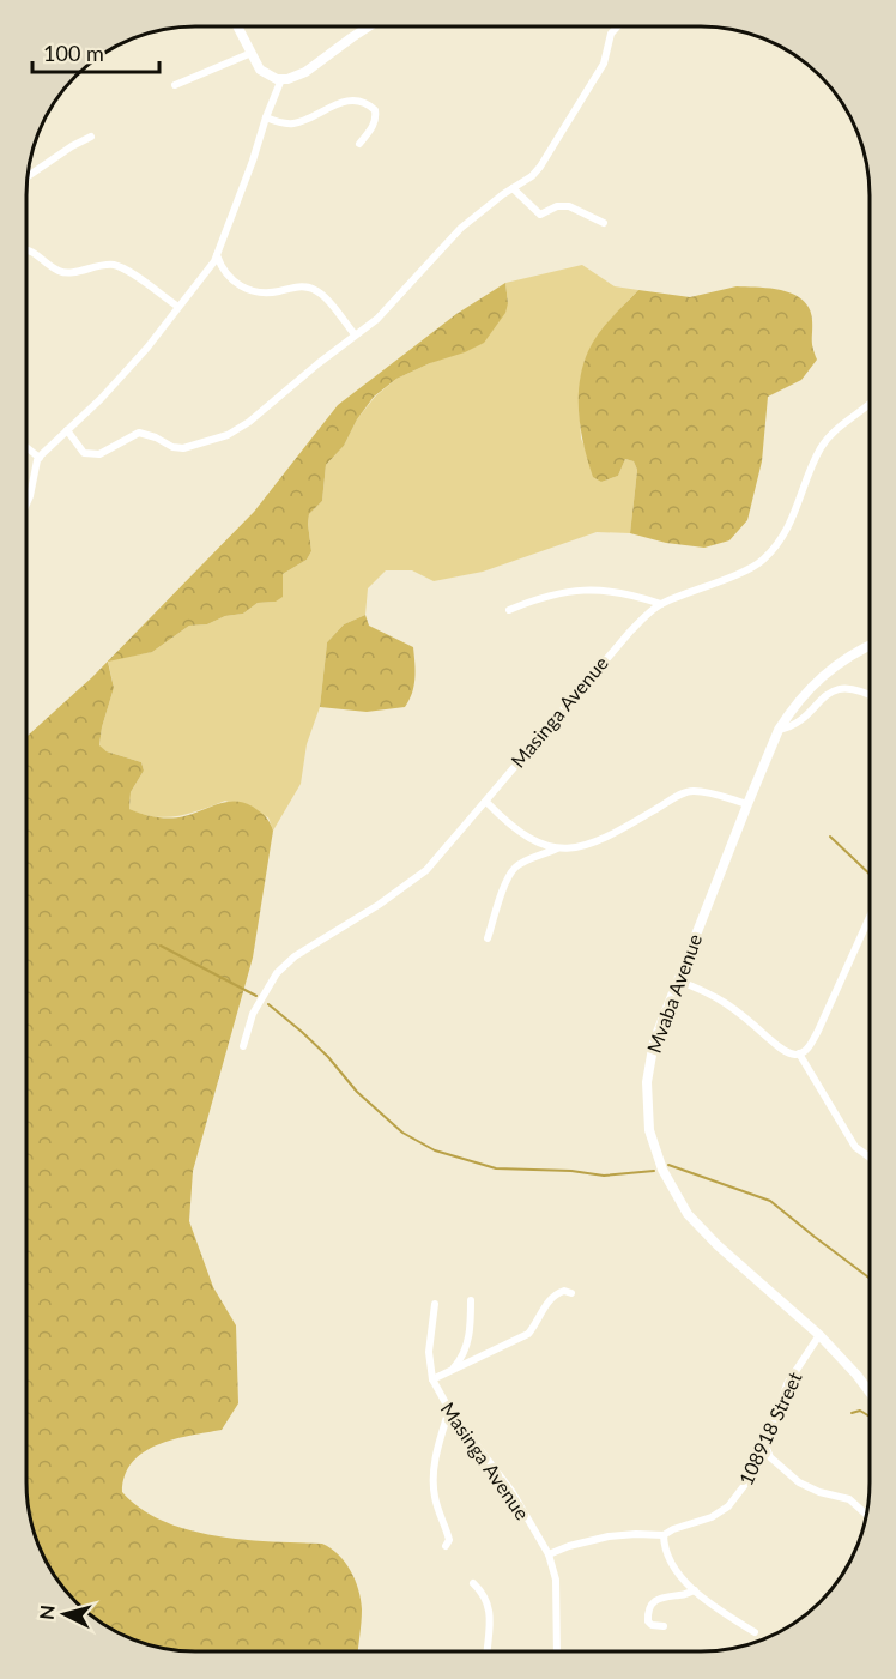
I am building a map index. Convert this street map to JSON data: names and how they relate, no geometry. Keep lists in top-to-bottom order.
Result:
{
  "streets": {
    "street": ["Masinga Avenue", "Mvaba Avenue", "108918 Street"]
  },
  "crossings": [
    ["Masinga Avenue", "108918 Street"],
    ["Mvaba Avenue", "108918 Street"]
  ],
  "scale_bar": "100 m",
  "north": "left"
}
